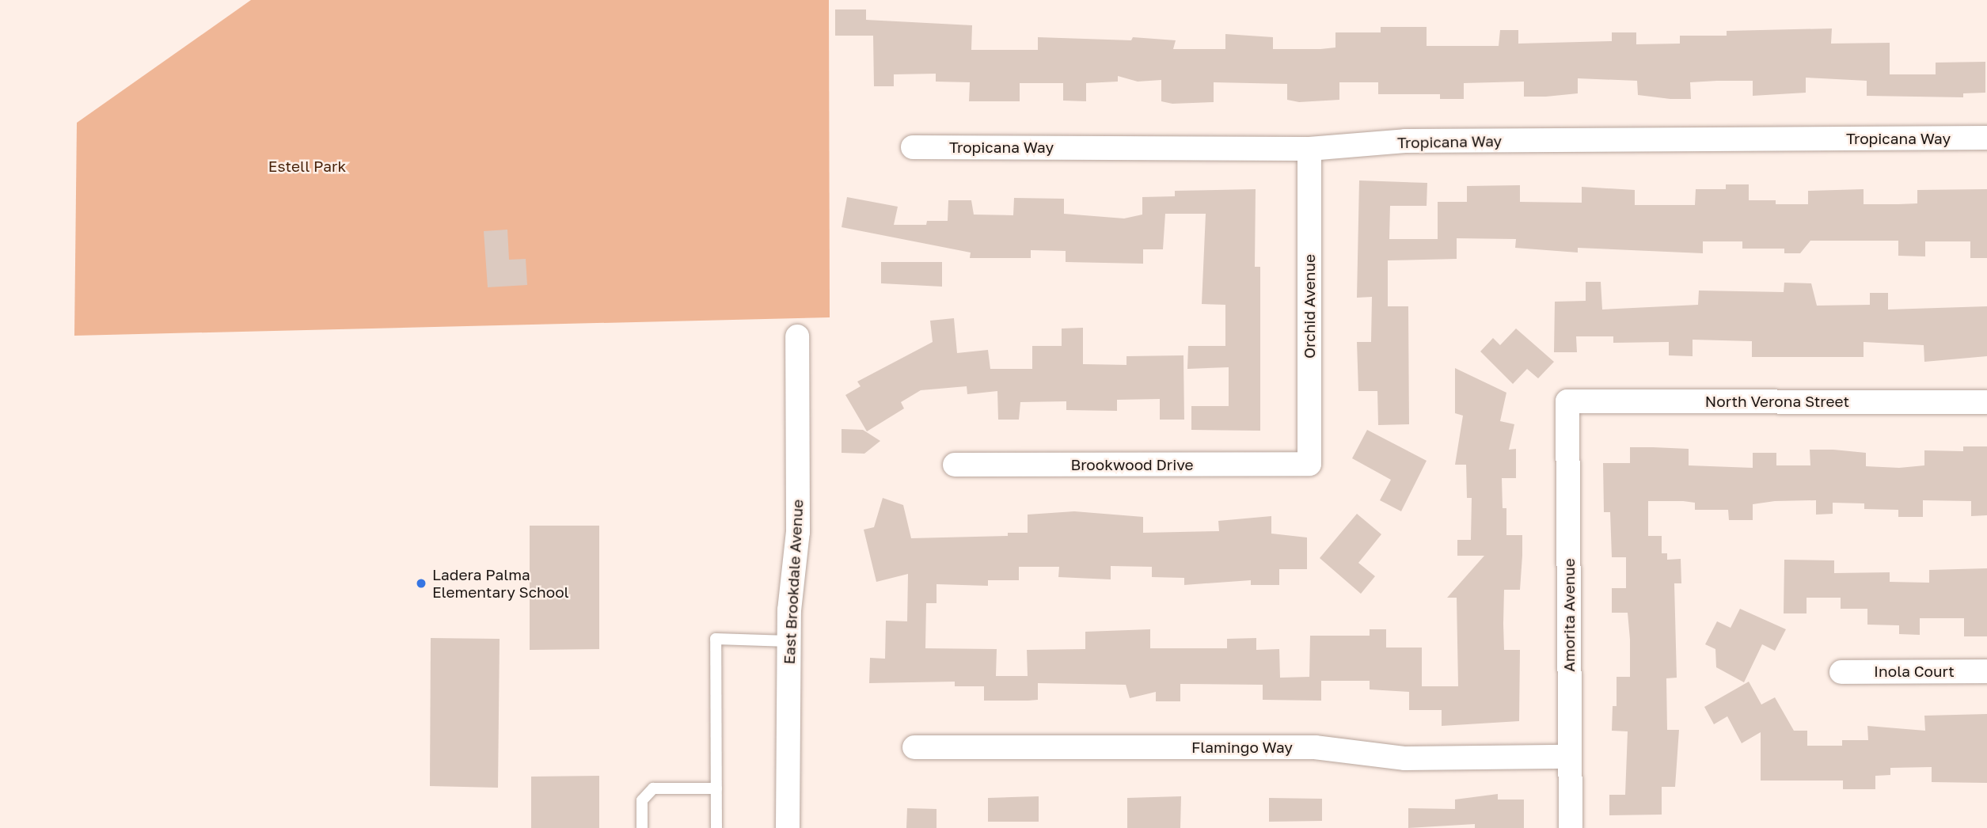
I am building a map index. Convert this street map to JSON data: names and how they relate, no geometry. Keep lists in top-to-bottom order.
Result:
{
  "streets": {
    "street": [
      "Tropicana Way",
      "Orchid Avenue",
      "North Verona Street",
      "Brookwood Drive",
      "East Brookdale Avenue",
      "Amorita Avenue",
      "Inola Court",
      "Flamingo Way"
    ]
  },
  "crossings": [
    ["Tropicana Way", "Orchid Avenue"],
    ["Orchid Avenue", "Brookwood Drive"],
    ["North Verona Street", "Amorita Avenue"],
    ["Amorita Avenue", "Flamingo Way"]
  ],
  "parks": ["Estell Park"],
  "places": ["Ladera Palma Elementary School"]
}
